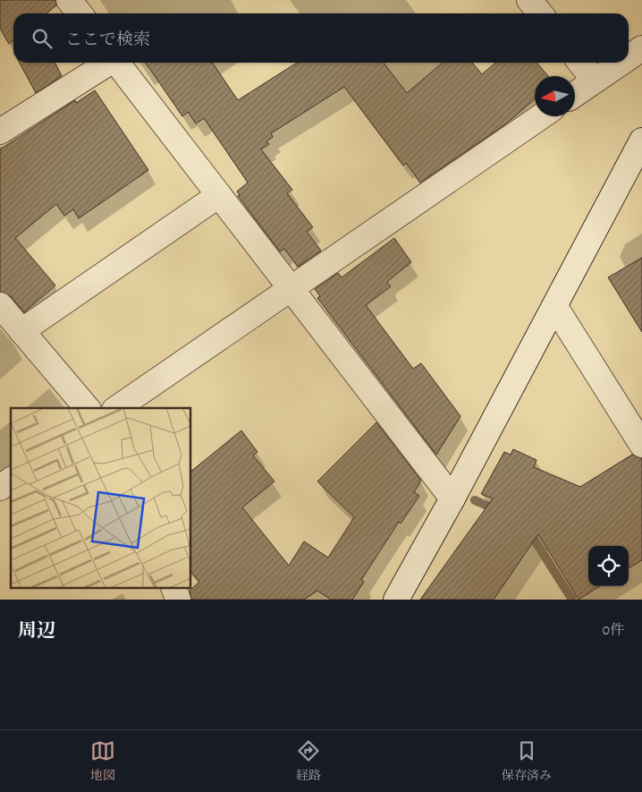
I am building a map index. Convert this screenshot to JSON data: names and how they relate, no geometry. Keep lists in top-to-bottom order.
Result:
{
  "north": "left",
  "page": {
    "search": "ここで検索",
    "heading": ["周辺", "0件"],
    "nav": ["地図", "経路", "保存済み"]
  }
}
